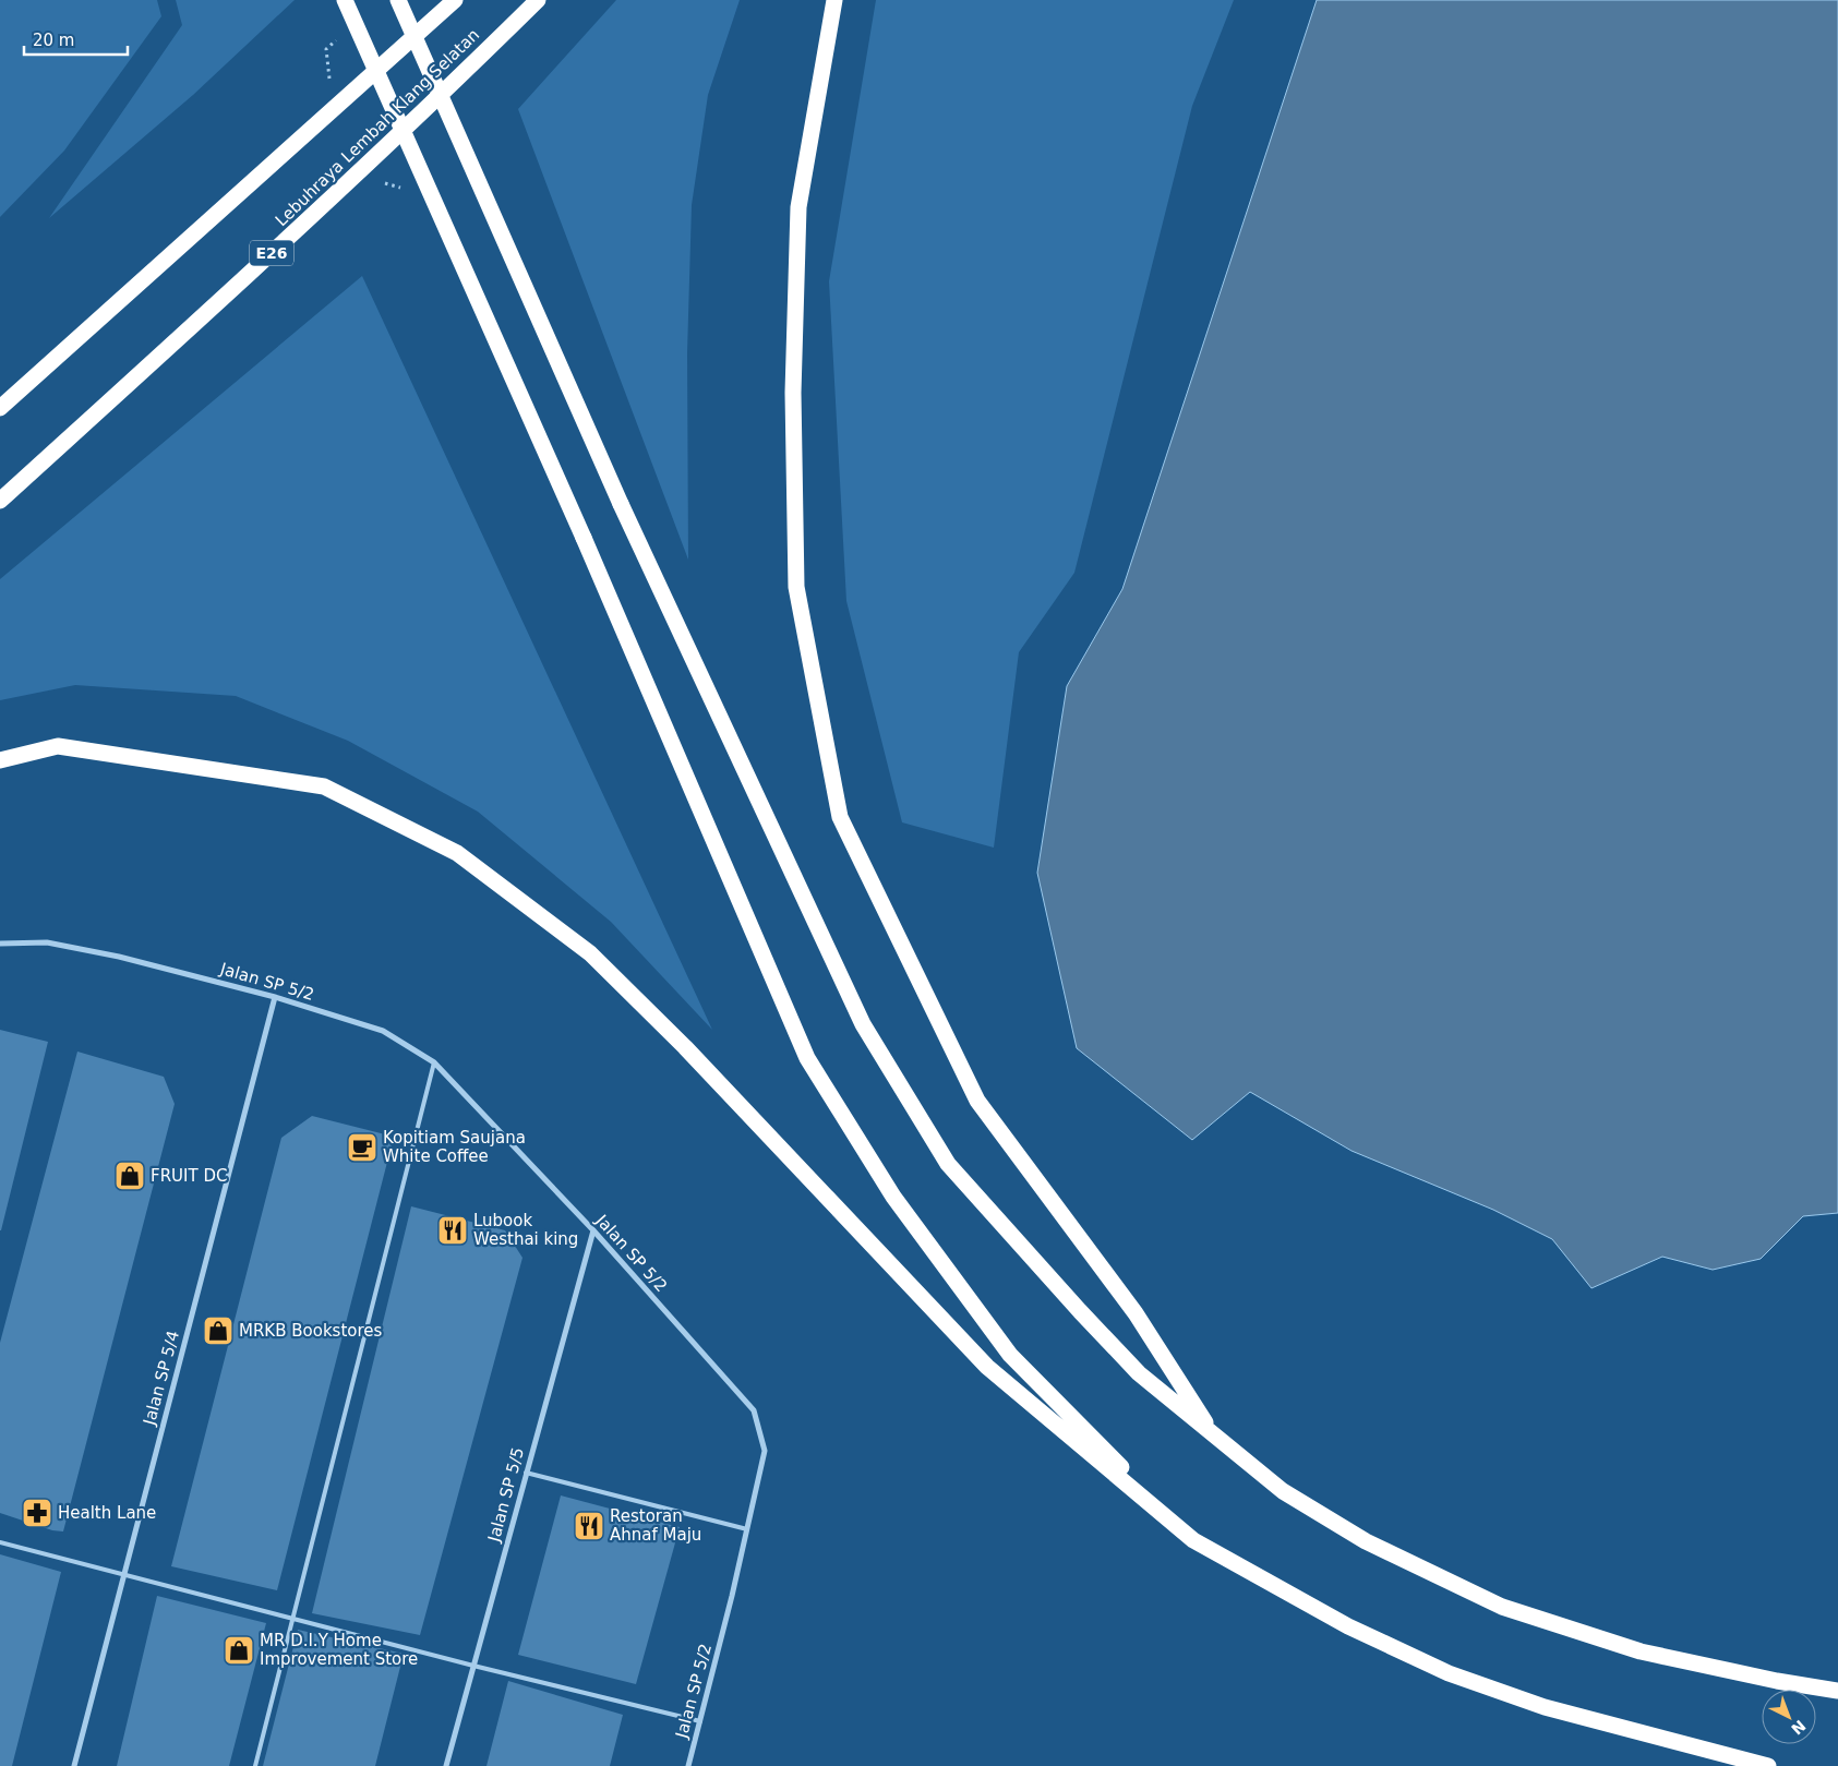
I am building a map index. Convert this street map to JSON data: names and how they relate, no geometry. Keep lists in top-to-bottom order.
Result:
{
  "streets": {
    "highway": ["Lebuhraya Lembah Klang Selatan", "E26"],
    "street": ["Jalan SP 5/2", "Jalan SP 5/4", "Jalan SP 5/5"]
  },
  "crossings": [
    ["Jalan SP 5/2", "Jalan SP 5/4"],
    ["Jalan SP 5/2", "Jalan SP 5/5"]
  ],
  "places": {
    "cafe": ["Kopitiam Saujana White Coffee"],
    "shop": ["FRUIT DC", "MRKB Bookstores", "MR D.I.Y Home Improvement Store"],
    "restaurant": ["Lubook Westhai king", "Restoran Ahnaf Maju"],
    "pharmacy": ["Health Lane"]
  },
  "scale_bar": "20 m",
  "north": "bottom right"
}
